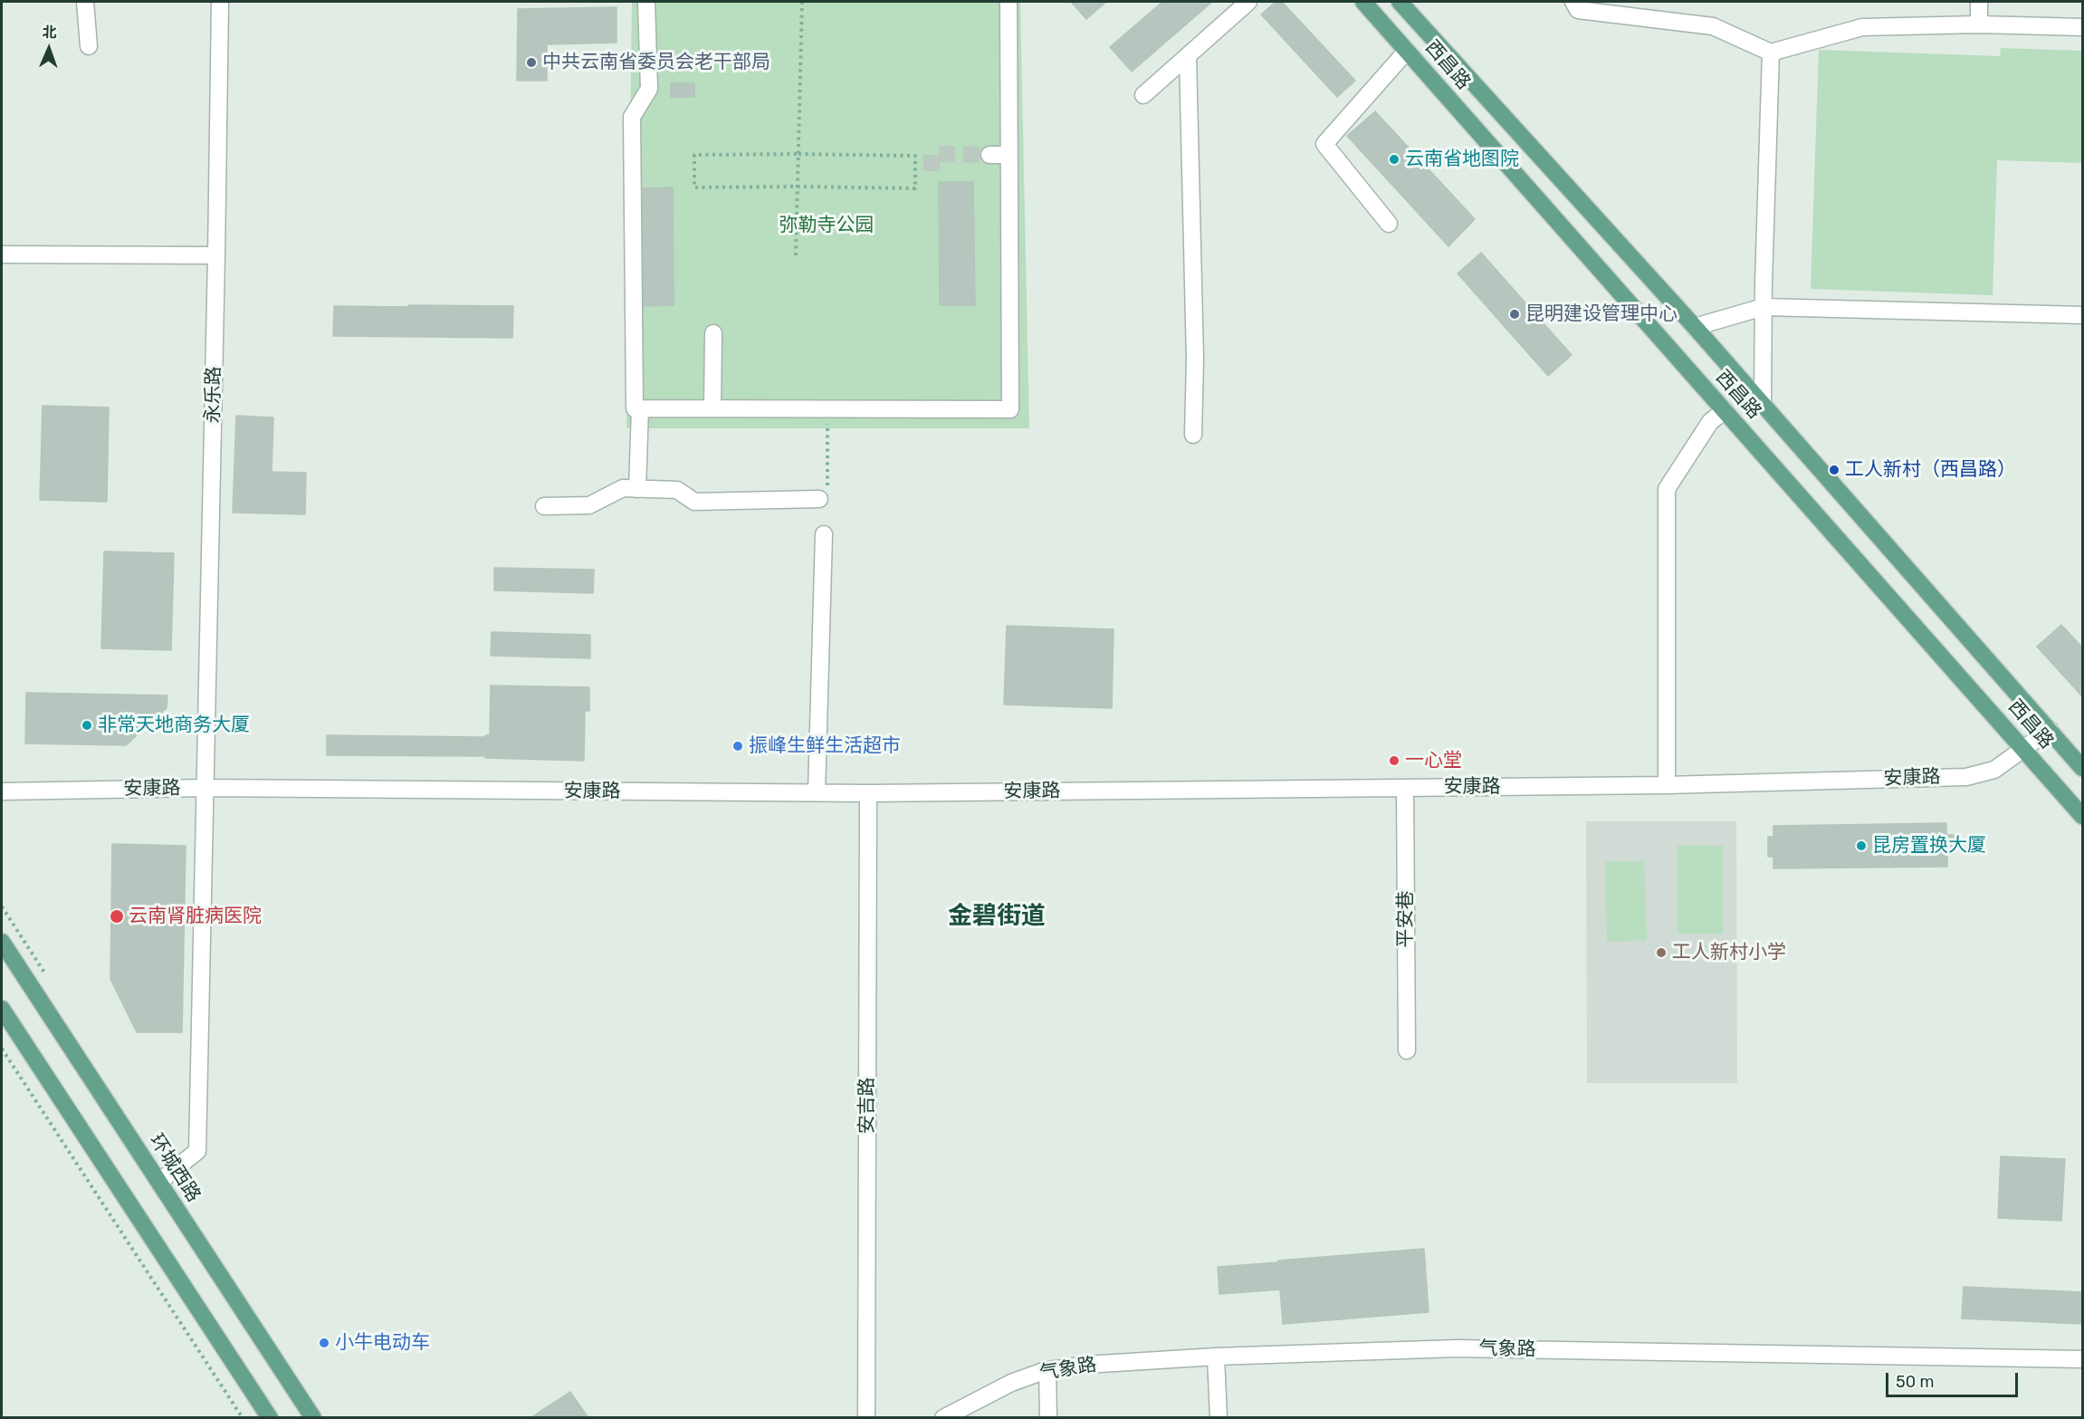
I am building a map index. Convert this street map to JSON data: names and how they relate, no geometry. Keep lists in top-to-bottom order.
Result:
{
  "streets": {
    "main road": ["西昌路", "环城西路"],
    "street": [
      "永乐路",
      "安康路",
      "平安巷",
      "安吉路",
      "气象路"
    ]
  },
  "crossings": [
    ["西昌路", "安康路"],
    ["永乐路", "安康路"],
    ["永乐路", "环城西路"],
    ["安康路", "平安巷"],
    ["安康路", "安吉路"]
  ],
  "districts": ["金碧街道"],
  "parks": ["弥勒寺公园"],
  "places": [
    "中共云南省委员会老干部局",
    "云南省地图院",
    "昆明建设管理中心",
    "工人新村（西昌路）",
    "非常天地商务大厦",
    "振峰生鲜生活超市",
    "一心堂",
    "昆房置换大厦",
    "云南肾脏病医院",
    "工人新村小学",
    "小牛电动车"
  ],
  "scale_bar": "50 m",
  "north": "top"
}
